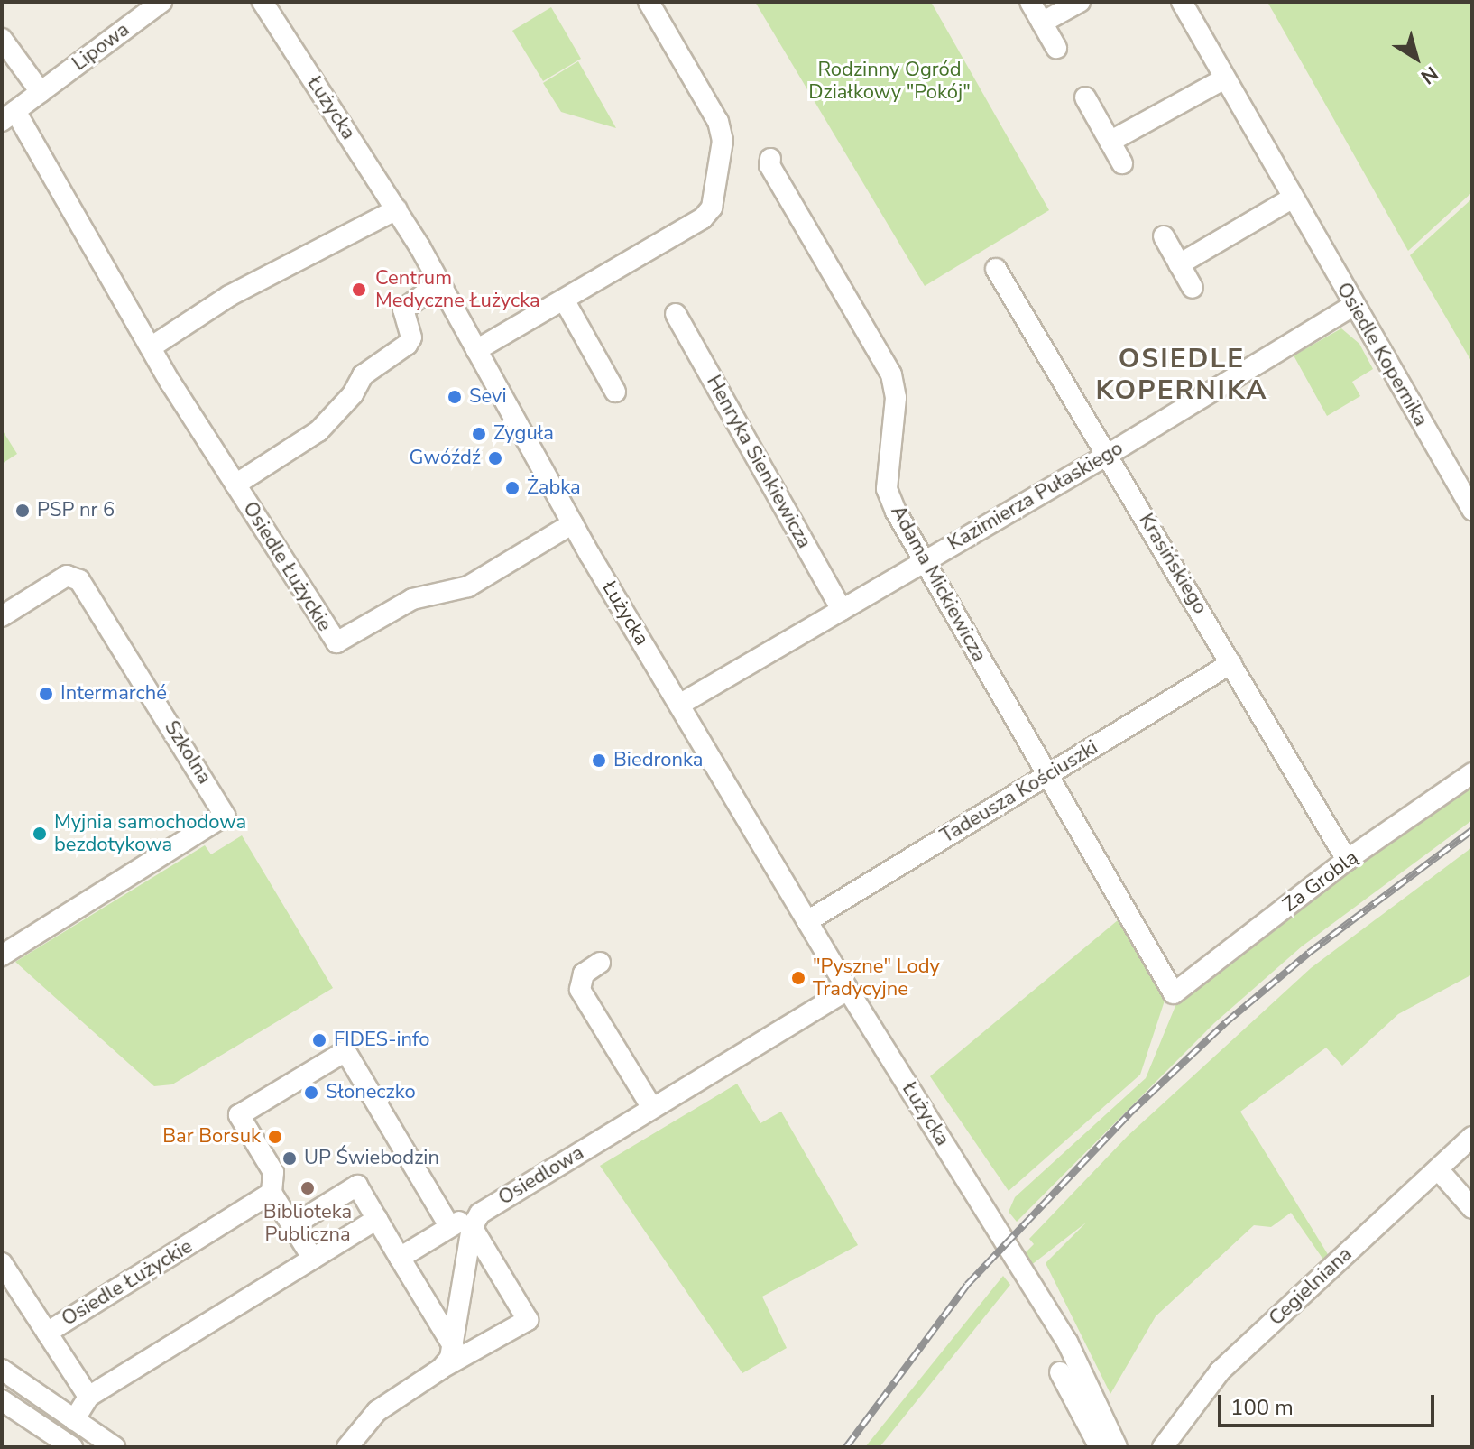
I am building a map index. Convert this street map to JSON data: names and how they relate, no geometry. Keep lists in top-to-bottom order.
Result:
{
  "streets": {
    "street": [
      "Lipowa",
      "Łużycka",
      "Osiedle Kopernika",
      "Henryka Sienkiewicza",
      "Kazimierza Pułaskiego",
      "Krasińskiego",
      "Osiedle Łużyckie",
      "Adama Mickiewicza",
      "Szkolna",
      "Tadeusza Kościuszki",
      "Za Groblą",
      "Osiedlowa",
      "Cegielniana"
    ]
  },
  "crossings": [
    ["Lipowa", "Osiedle Łużyckie"],
    ["Łużycka", "Kazimierza Pułaskiego"],
    ["Łużycka", "Osiedle Łużyckie"],
    ["Łużycka", "Tadeusza Kościuszki"],
    ["Łużycka", "Osiedlowa"],
    ["Osiedle Kopernika", "Kazimierza Pułaskiego"],
    ["Henryka Sienkiewicza", "Kazimierza Pułaskiego"],
    ["Kazimierza Pułaskiego", "Krasińskiego"],
    ["Kazimierza Pułaskiego", "Adama Mickiewicza"],
    ["Krasińskiego", "Tadeusza Kościuszki"],
    ["Krasińskiego", "Za Groblą"],
    ["Adama Mickiewicza", "Tadeusza Kościuszki"],
    ["Adama Mickiewicza", "Za Groblą"]
  ],
  "districts": ["OSIEDLE KOPERNIKA"],
  "parks": ["Rodzinny Ogród Działkowy \"Pokój\""],
  "places": [
    "Centrum Medyczne Łużycka",
    "Sevi",
    "Zyguła",
    "Gwóźdź",
    "Żabka",
    "PSP nr 6",
    "Intermarché",
    "Biedronka",
    "Myjnia samochodowa bezdotykowa",
    "\"Pyszne\" Lody Tradycyjne",
    "FIDES-info",
    "Słoneczko",
    "Bar Borsuk",
    "UP Świebodzin",
    "Biblioteka Publiczna"
  ],
  "scale_bar": "100 m",
  "north": "bottom right"
}
